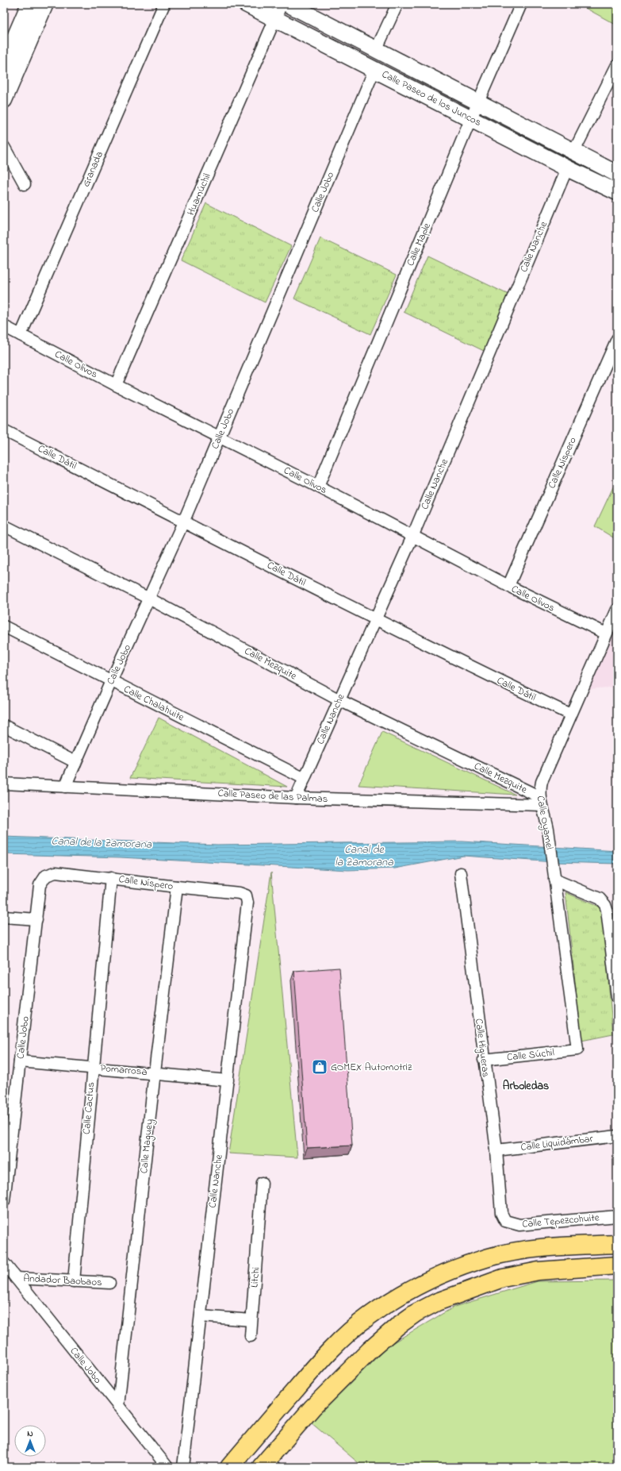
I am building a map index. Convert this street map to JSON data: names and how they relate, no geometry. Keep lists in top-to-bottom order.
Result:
{
  "streets": {
    "main road": ["Calle Paseo de los Juncos"],
    "street": [
      "Granada",
      "Calle Jobo",
      "Huamúchil",
      "Calle Maple",
      "Calle Nanche",
      "Calle Olivos",
      "Calle Dátil",
      "Calle Níspero",
      "Calle Mezquite",
      "Calle Chalahuite",
      "Calle Paseo de las Palmas",
      "Calle Oyamel",
      "Calle Higueras",
      "Calle Súchil",
      "Pomarrosa",
      "Calle Cactus",
      "Calle Liquidámbar",
      "Calle Maguey",
      "Calle Tepezcohuite",
      "Litchi",
      "Andador Baobaos"
    ]
  },
  "crossings": [
    ["Calle Paseo de los Juncos", "Calle Jobo"],
    ["Calle Paseo de los Juncos", "Huamúchil"],
    ["Calle Paseo de los Juncos", "Calle Maple"],
    ["Calle Paseo de los Juncos", "Calle Nanche"],
    ["Granada", "Calle Olivos"],
    ["Calle Jobo", "Calle Olivos"],
    ["Calle Jobo", "Calle Dátil"],
    ["Calle Jobo", "Calle Níspero"],
    ["Calle Jobo", "Calle Mezquite"],
    ["Calle Jobo", "Calle Chalahuite"],
    ["Calle Jobo", "Calle Paseo de las Palmas"],
    ["Calle Jobo", "Pomarrosa"],
    ["Calle Jobo", "Calle Maguey"],
    ["Calle Jobo", "Andador Baobaos"],
    ["Huamúchil", "Calle Olivos"],
    ["Calle Maple", "Calle Olivos"],
    ["Calle Nanche", "Calle Olivos"],
    ["Calle Nanche", "Calle Dátil"],
    ["Calle Nanche", "Calle Níspero"],
    ["Calle Nanche", "Calle Mezquite"],
    ["Calle Nanche", "Calle Chalahuite"],
    ["Calle Nanche", "Calle Paseo de las Palmas"],
    ["Calle Nanche", "Pomarrosa"],
    ["Calle Olivos", "Calle Níspero"],
    ["Calle Olivos", "Calle Oyamel"],
    ["Calle Dátil", "Calle Oyamel"],
    ["Calle Níspero", "Calle Cactus"],
    ["Calle Níspero", "Calle Maguey"],
    ["Calle Mezquite", "Calle Paseo de las Palmas"],
    ["Calle Mezquite", "Calle Oyamel"],
    ["Calle Paseo de las Palmas", "Calle Oyamel"],
    ["Calle Oyamel", "Calle Súchil"],
    ["Calle Higueras", "Calle Súchil"],
    ["Calle Higueras", "Calle Liquidámbar"],
    ["Calle Higueras", "Calle Tepezcohuite"],
    ["Pomarrosa", "Calle Cactus"],
    ["Pomarrosa", "Calle Maguey"],
    ["Calle Cactus", "Andador Baobaos"]
  ],
  "districts": ["Arboledas"],
  "water": ["Canal de la Zamorana"],
  "places": {
    "shop": ["GOMEX Automotriz"]
  },
  "north": "top"
}
